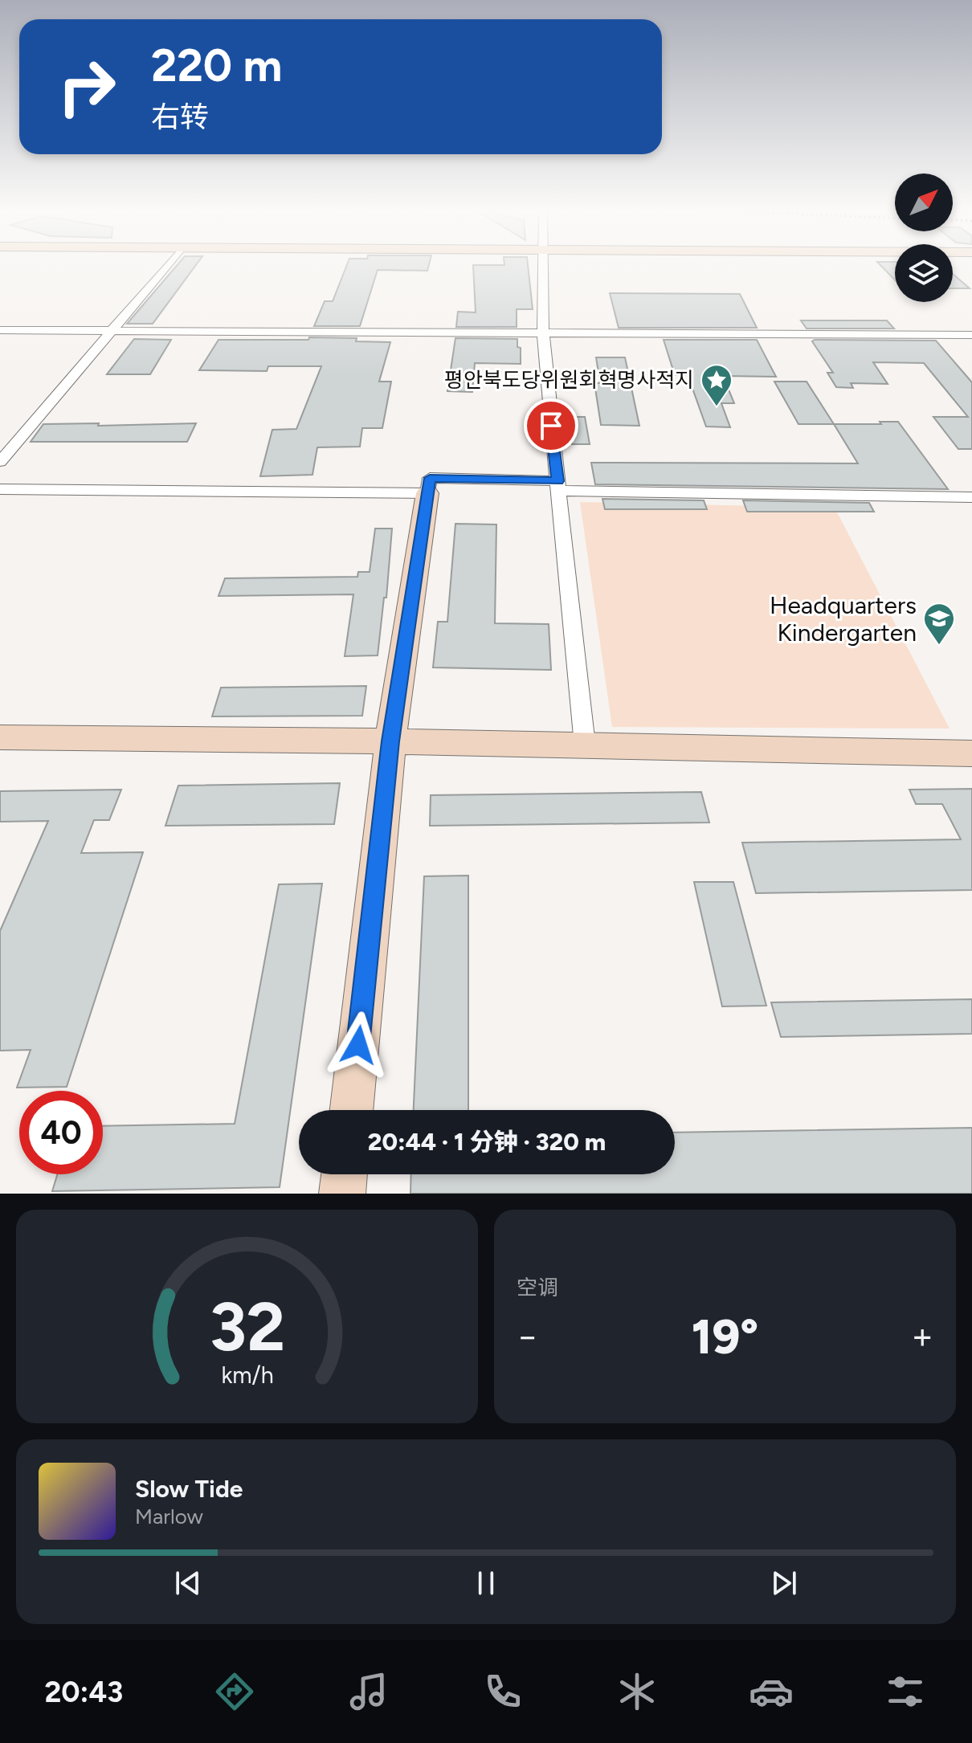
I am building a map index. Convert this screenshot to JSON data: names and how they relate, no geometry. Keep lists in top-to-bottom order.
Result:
{
  "places": {
    "place": ["평안북도당위원회혁명사적지"],
    "school or university": ["Headquarters Kindergarten"]
  },
  "north": "top right",
  "page": {
    "turn": ["220 m", "右转"],
    "limit": "40",
    "trip": "20:44 · 1 分钟 · 320 m",
    "tile": "空调",
    "heat": ["−", "19°", "+"],
    "song": ["Slow Tide", "Marlow"],
    "tabs": "20:43",
    "gauge": ["32", "km/h"]
  }
}
